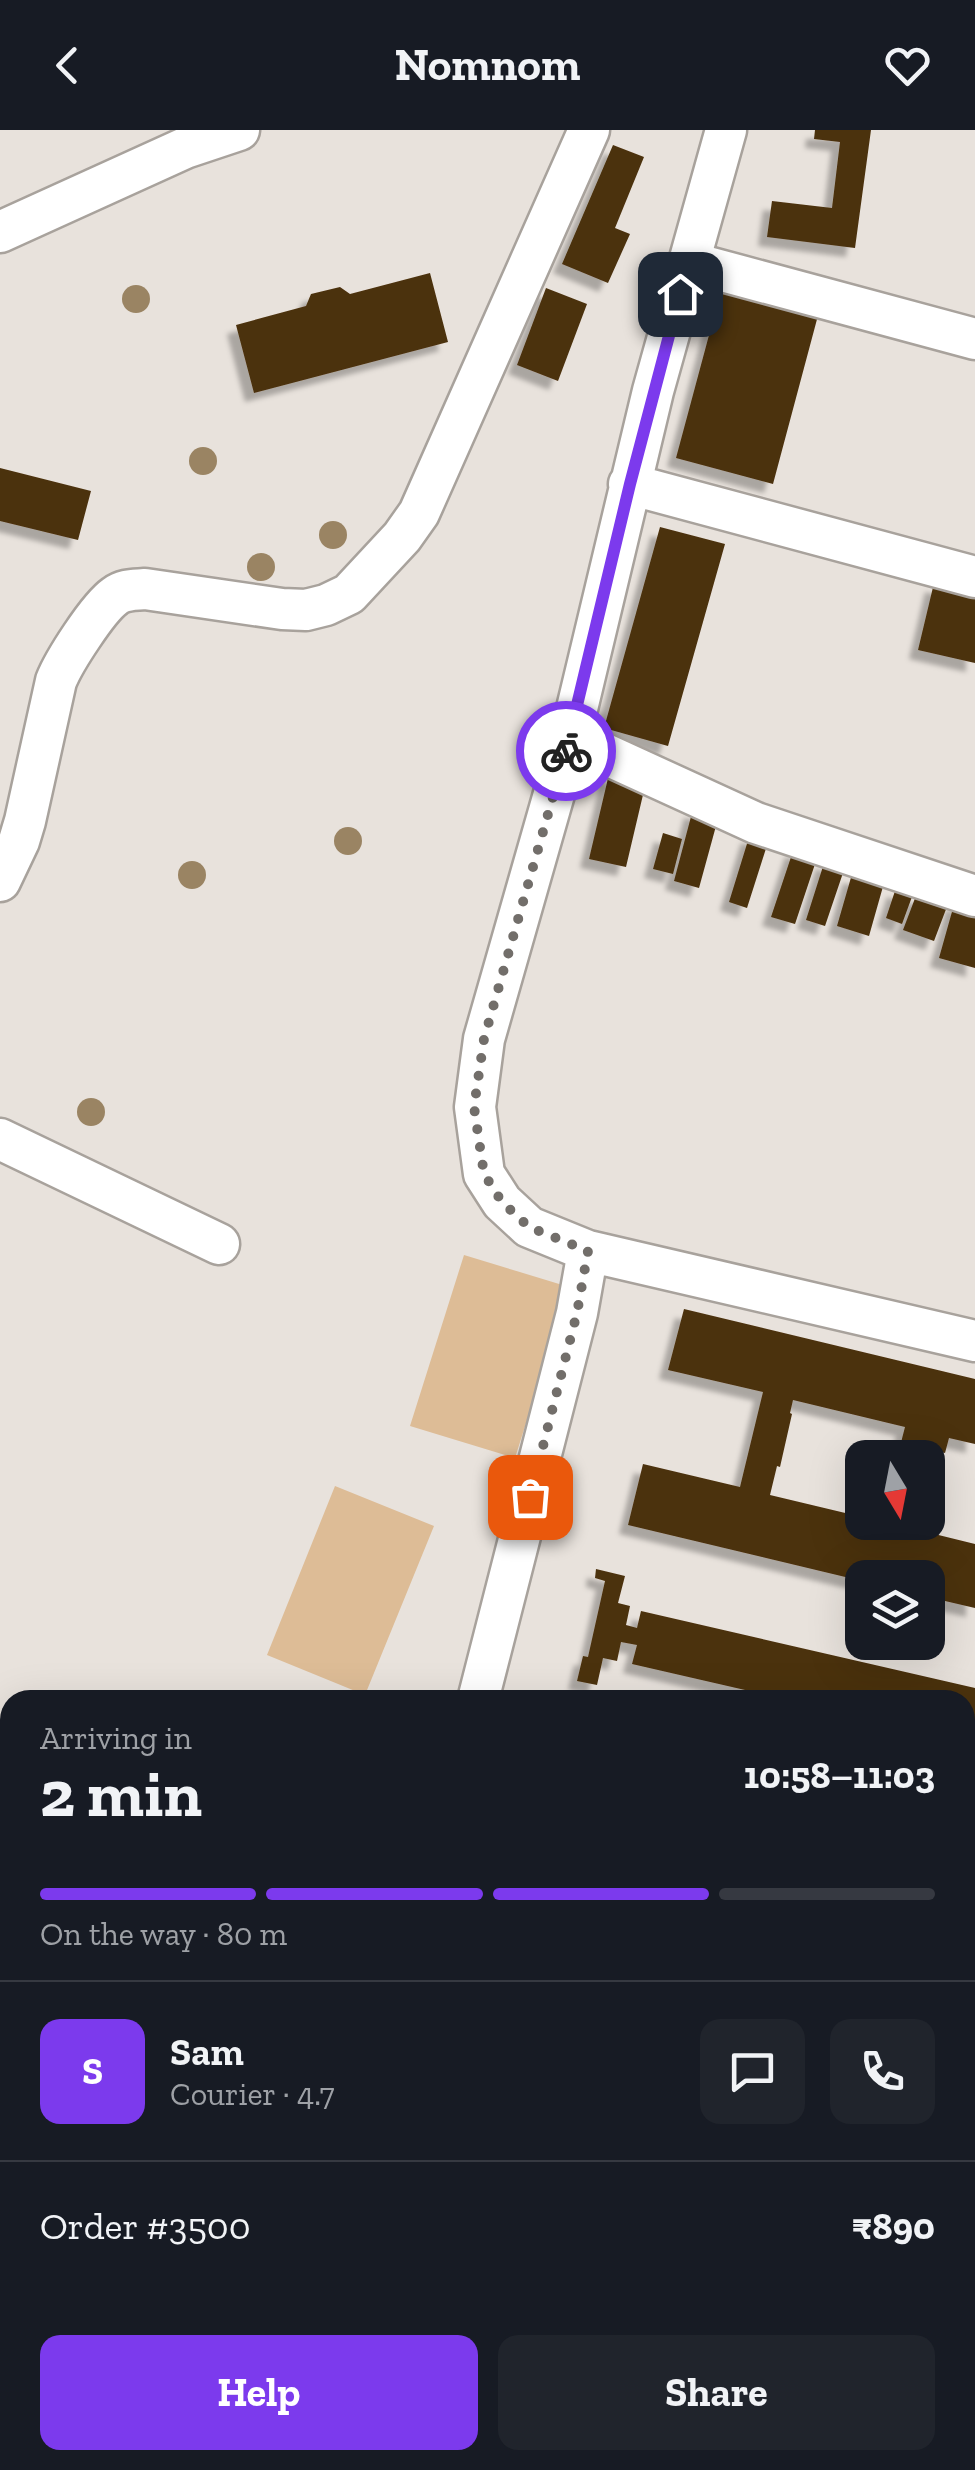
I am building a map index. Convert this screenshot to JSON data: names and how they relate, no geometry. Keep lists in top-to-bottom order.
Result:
{
  "north": "bottom",
  "page": {
    "header": "Nomnom",
    "heading": ["2 min", "Arriving in", "10:58–11:03"],
    "panel": [
      "Sam",
      "Courier · 4.7",
      "Order #3500",
      "₹890"
    ],
    "bar": "On the way · 80 m",
    "round": "S",
    "buttons": ["Help", "Share"]
  }
}
